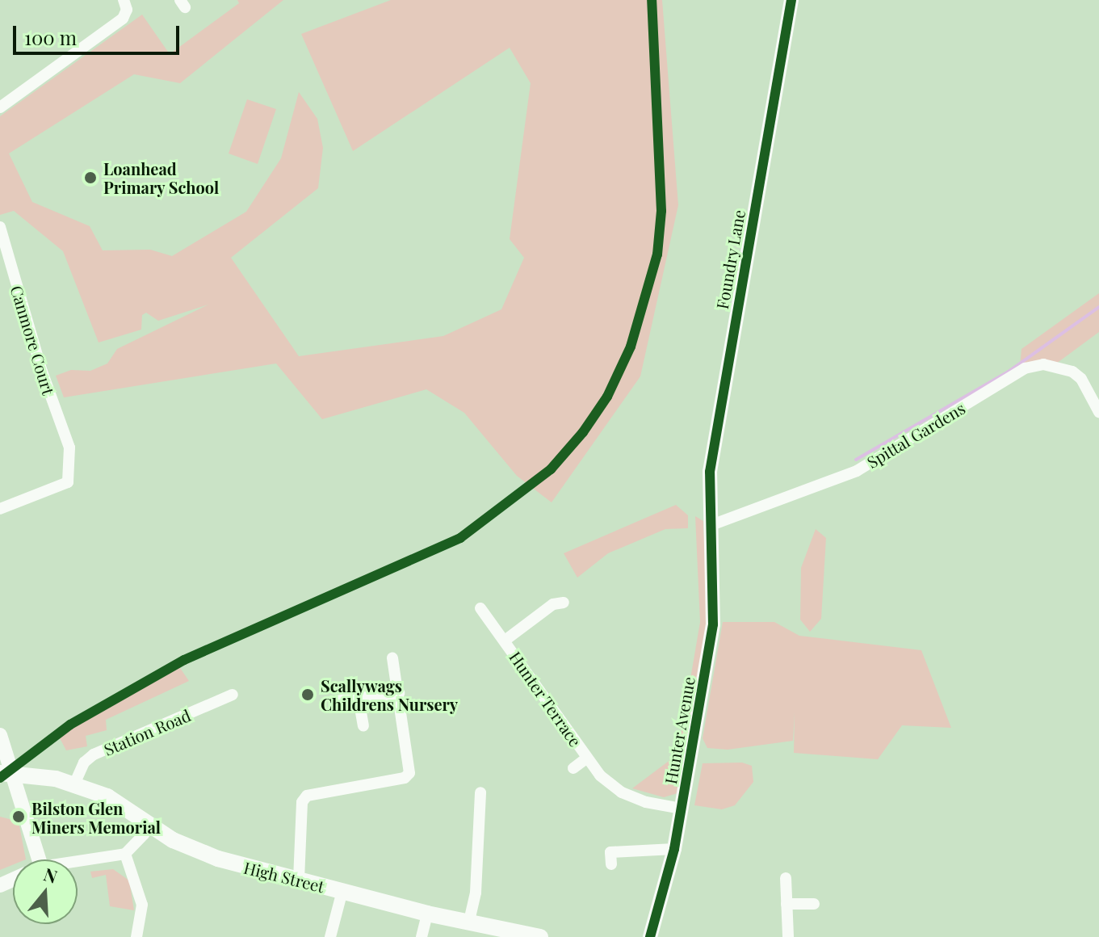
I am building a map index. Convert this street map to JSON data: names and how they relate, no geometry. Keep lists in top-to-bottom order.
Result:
{
  "streets": {
    "main road": ["High Street"],
    "street": [
      "Foundry Lane",
      "Canmore Court",
      "Spittal Gardens",
      "Hunter Terrace",
      "Hunter Avenue",
      "Station Road"
    ]
  },
  "crossings": [
    ["Foundry Lane", "Spittal Gardens"],
    ["Foundry Lane", "Hunter Avenue"],
    ["Spittal Gardens", "Hunter Avenue"],
    ["Hunter Terrace", "Hunter Avenue"],
    ["Station Road", "High Street"]
  ],
  "places": ["Loanhead Primary School", "Scallywags Childrens Nursery", "Bilston Glen Miners Memorial"],
  "scale_bar": "100 m",
  "north": "top"
}
